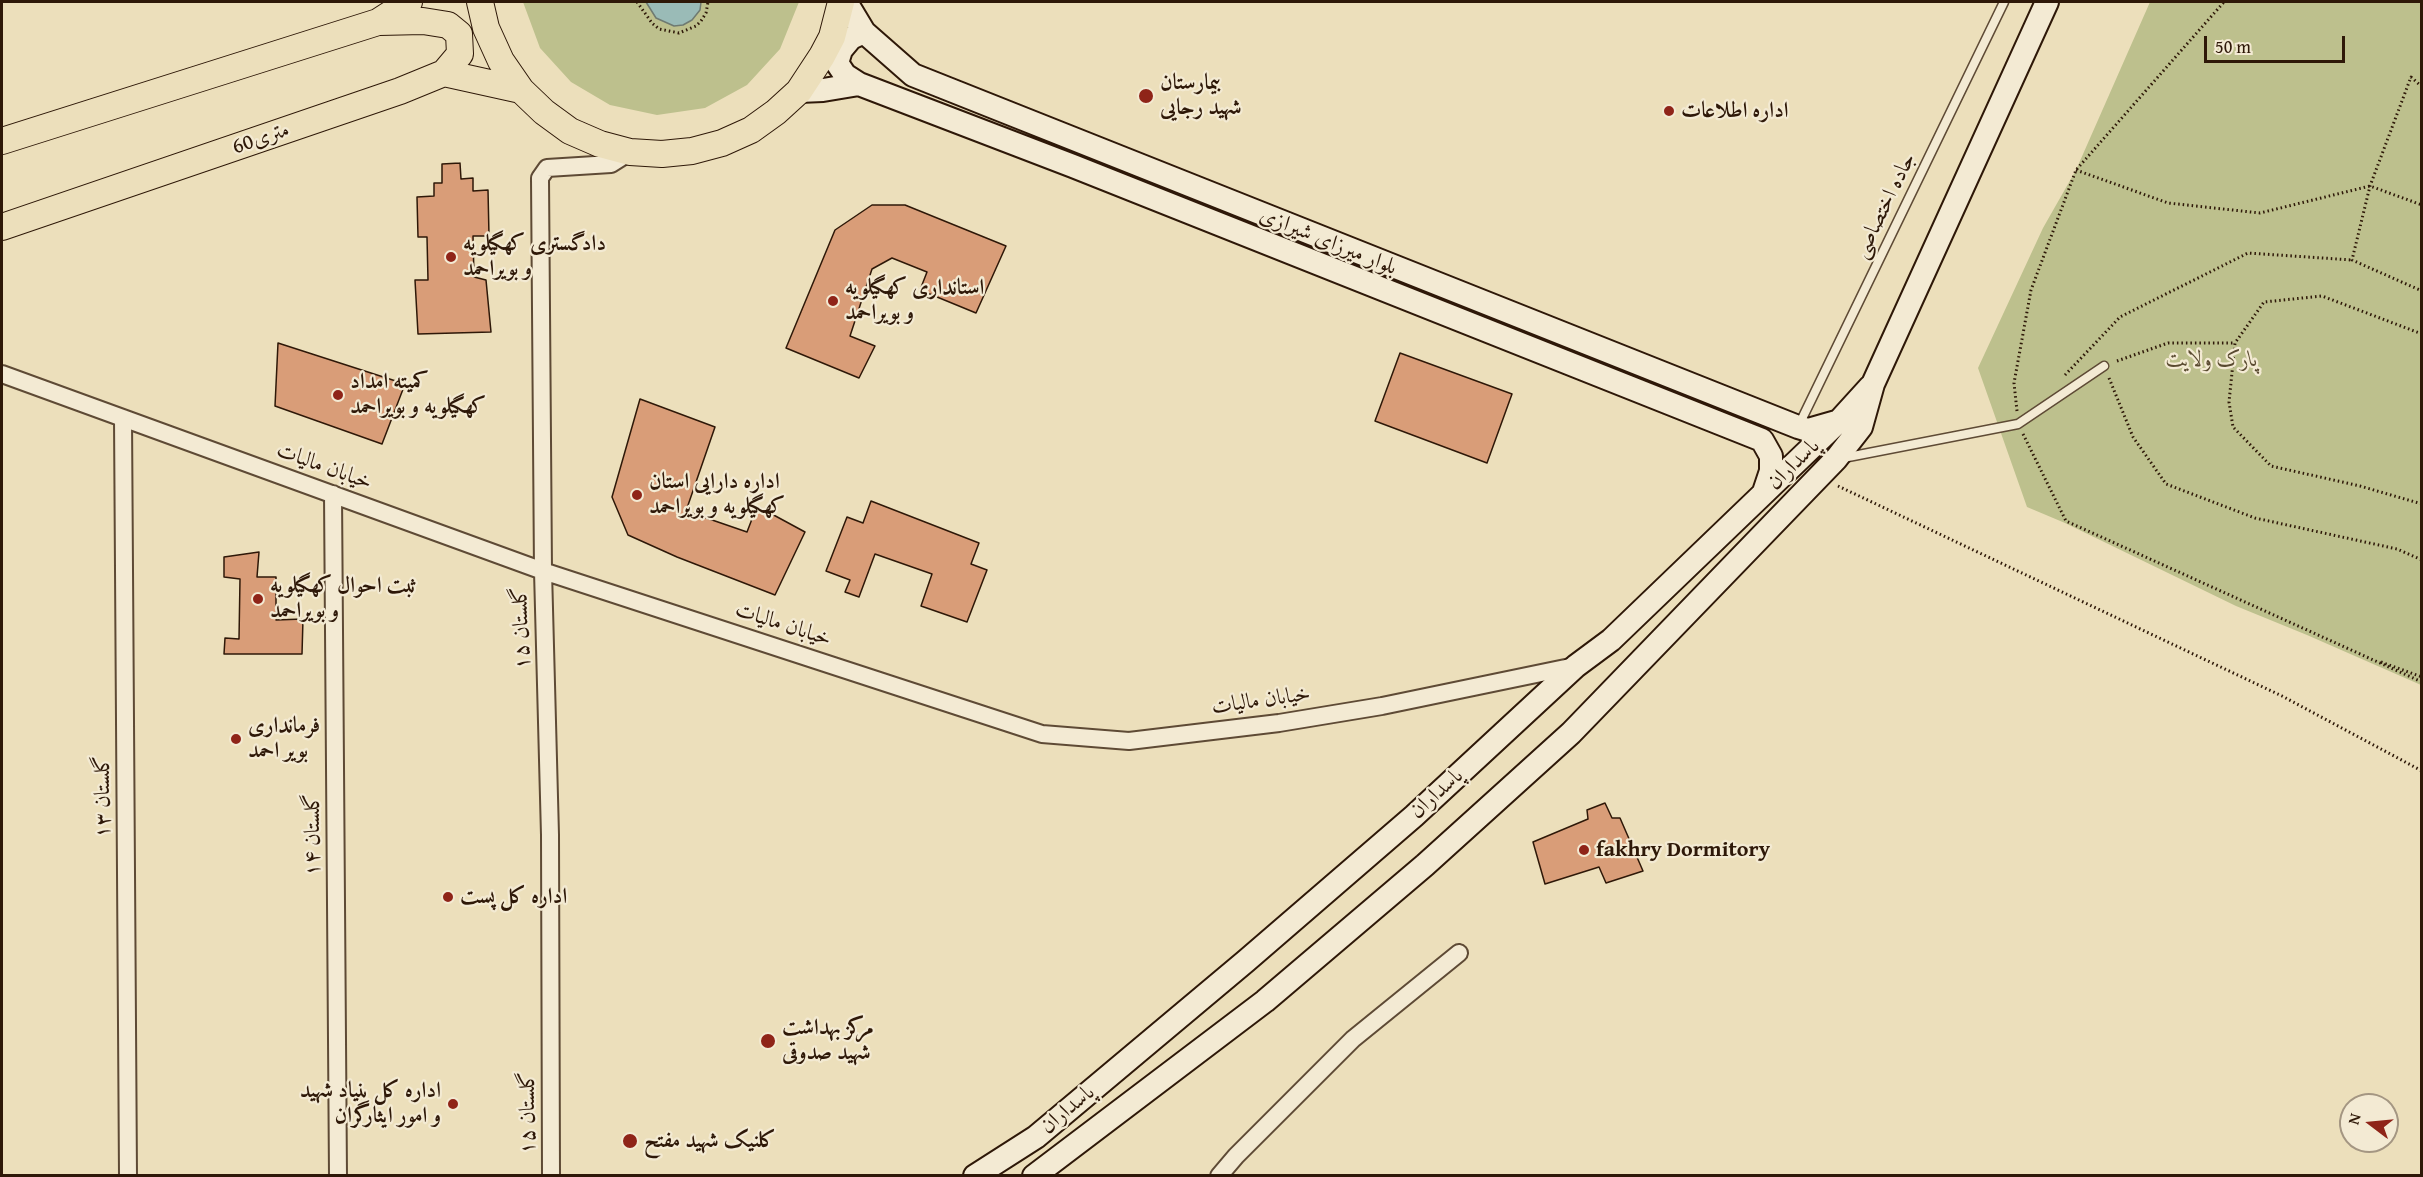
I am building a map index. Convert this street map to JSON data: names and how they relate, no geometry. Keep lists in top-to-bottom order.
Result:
{
  "streets": {
    "main road": ["60متری", "بلوار میرزای شیرازی", "پاسداران"],
    "street": [
      "خیابان مالیات",
      "گلستان ۱۵",
      "گلستان ۱۳",
      "گلستان ۱۴"
    ],
    "lane": ["جاده اختصاصی"]
  },
  "crossings": [
    ["جاده اختصاصی", "بلوار میرزای شیرازی"],
    ["بلوار میرزای شیرازی", "پاسداران"],
    ["پاسداران", "خیابان مالیات"],
    ["خیابان مالیات", "گلستان ۱۵"],
    ["خیابان مالیات", "گلستان ۱۳"],
    ["خیابان مالیات", "گلستان ۱۴"]
  ],
  "parks": ["پارک ولایت"],
  "places": [
    "بیمارستان شهید رجایی",
    "اداره اطلاعات",
    "دادگستری کهگیلویه و بویراحمد",
    "استانداری کهگیلویه و بویراحمد",
    "کمیته امداد کهگیلویه و بویراحمد",
    "اداره دارایی استان کهگیلویه و بویراحمد",
    "ثبت احوال کهگیلویه و بویراحمد",
    "فرمانداری بویر احمد",
    "fakhry Dormitory",
    "اداره کل پست",
    "مرکز بهداشت شهید صدوقی",
    "اداره کل بنیاد شهید و امور ایثارگران",
    "کلنیک شهید مفتح"
  ],
  "scale_bar": "50 m",
  "north": "left"
}
